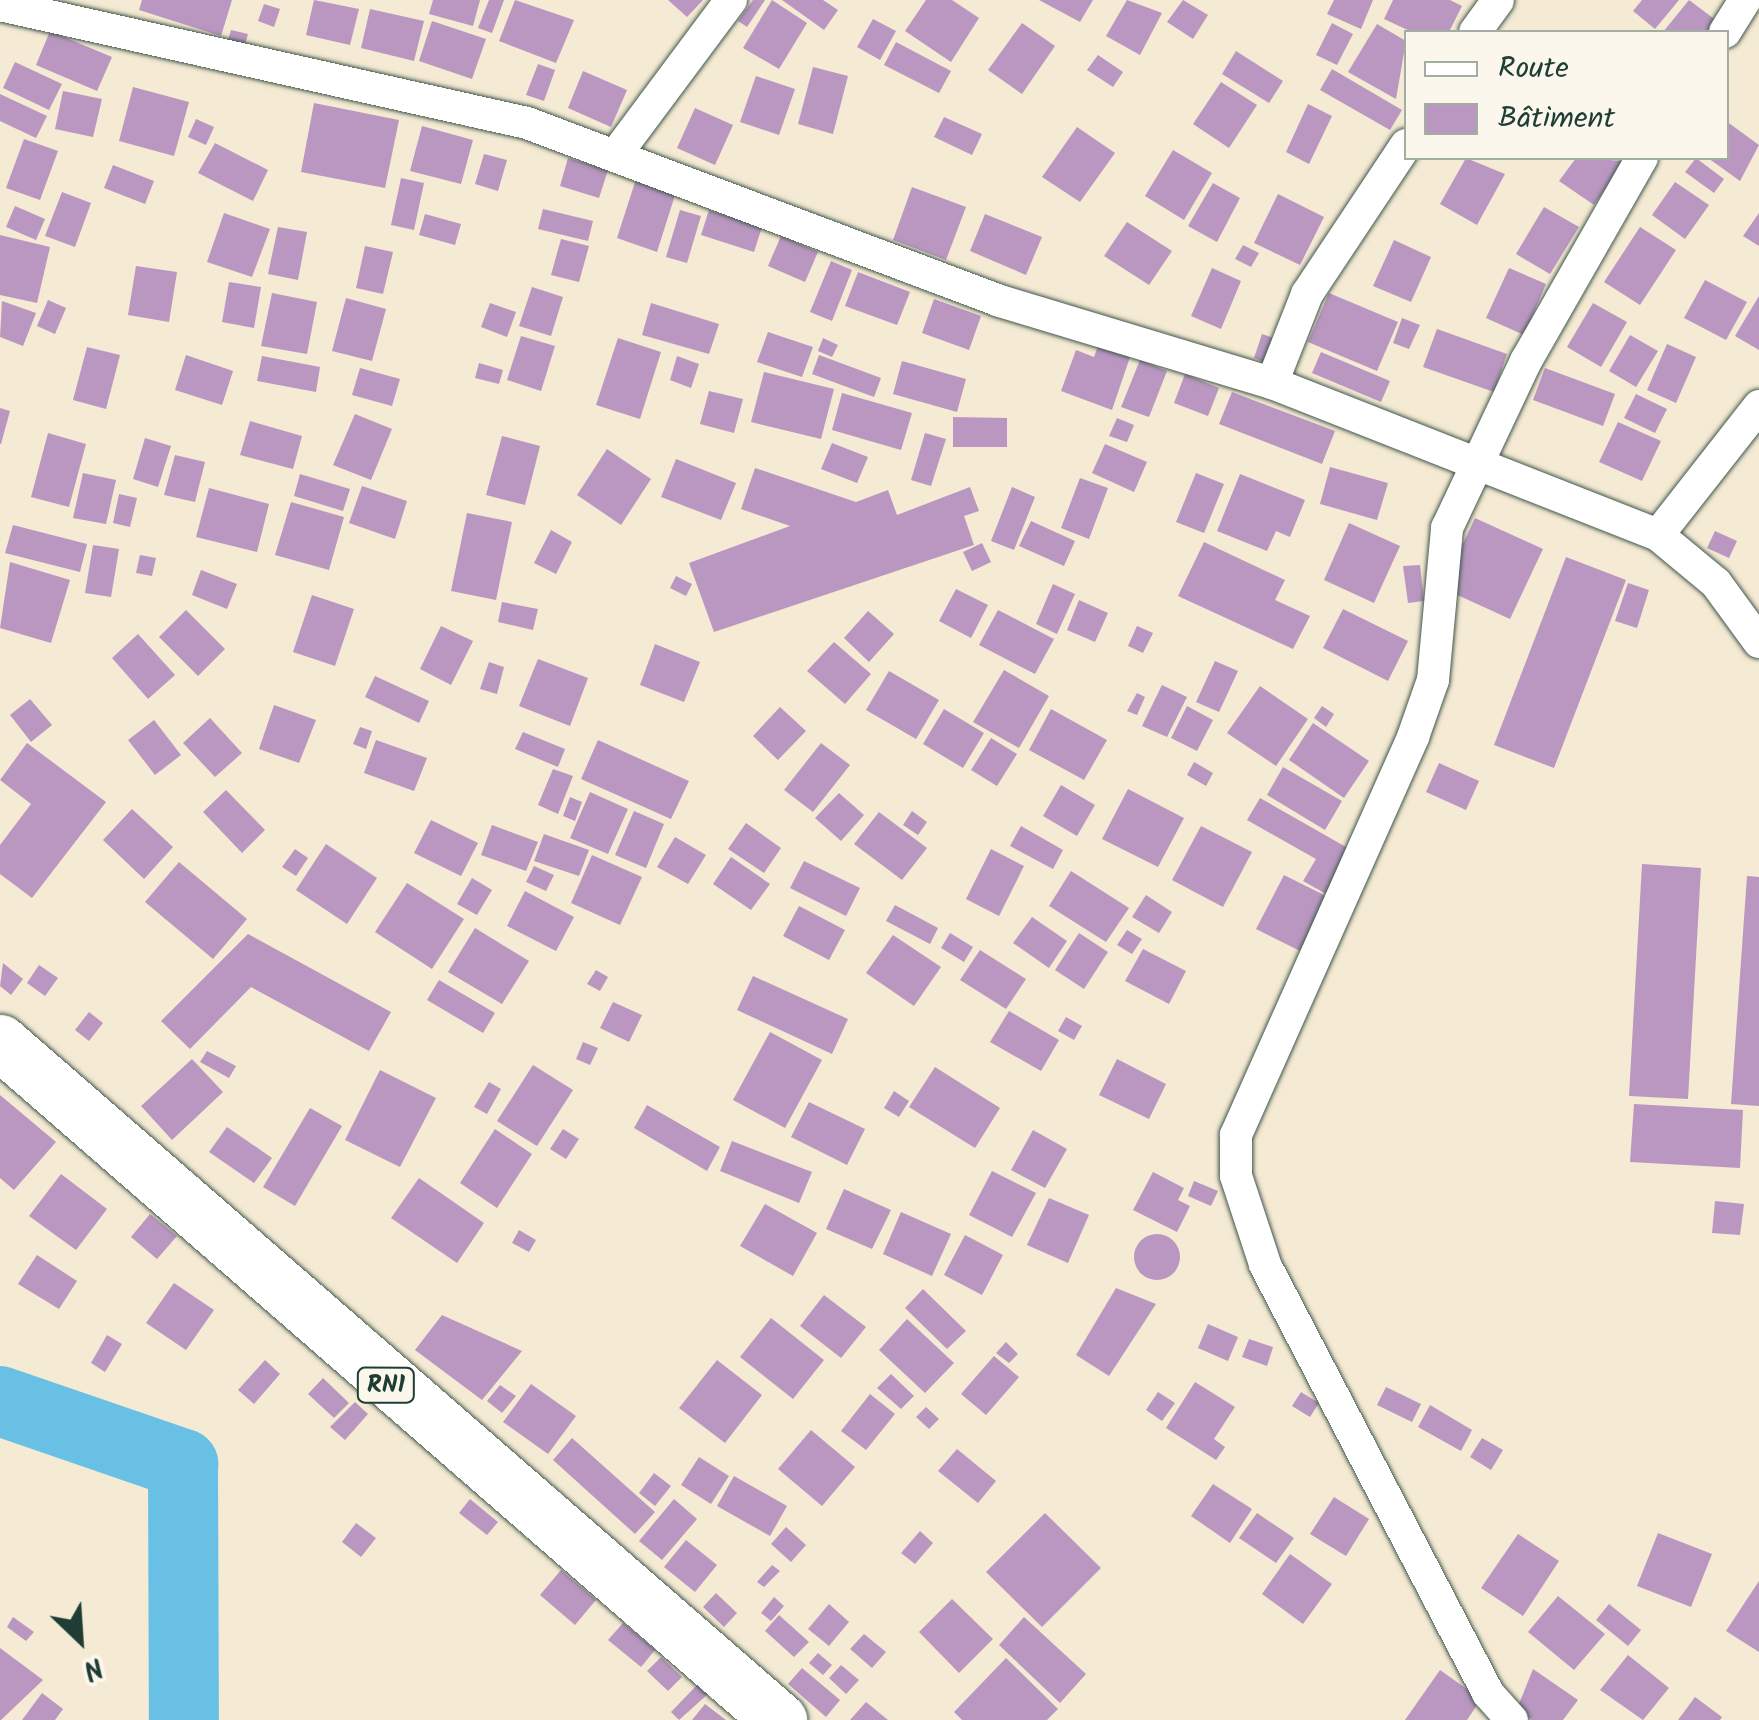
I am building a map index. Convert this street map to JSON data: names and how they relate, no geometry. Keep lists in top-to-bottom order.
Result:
{
  "streets": {
    "highway": ["RN1"]
  },
  "legend": ["Route", "Bâtiment"],
  "north": "bottom right"
}
